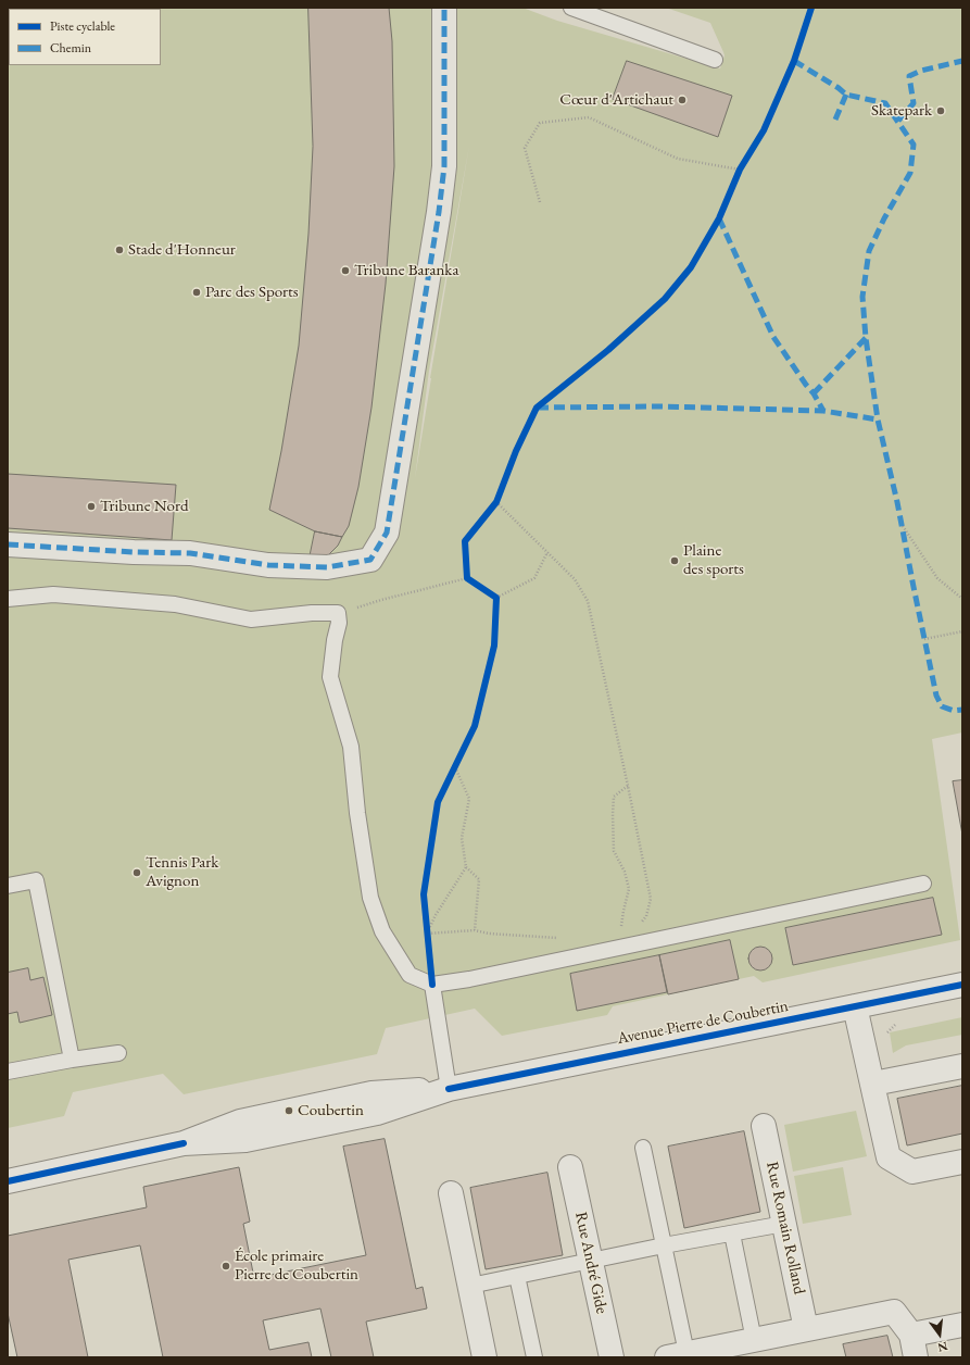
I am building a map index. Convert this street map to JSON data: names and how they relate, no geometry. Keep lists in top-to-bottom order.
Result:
{
  "streets": {
    "street": ["Avenue Pierre de Coubertin", "Rue Romain Rolland", "Rue André Gide"]
  },
  "places": [
    "Cœur d'Artichaut",
    "Skatepark",
    "Stade d'Honneur",
    "Tribune Baranka",
    "Parc des Sports",
    "Tribune Nord",
    "Plaine des sports",
    "Tennis Park Avignon",
    "Coubertin",
    "École primaire Pierre de Coubertin"
  ],
  "legend": ["Piste cyclable", "Chemin"],
  "north": "bottom"
}
